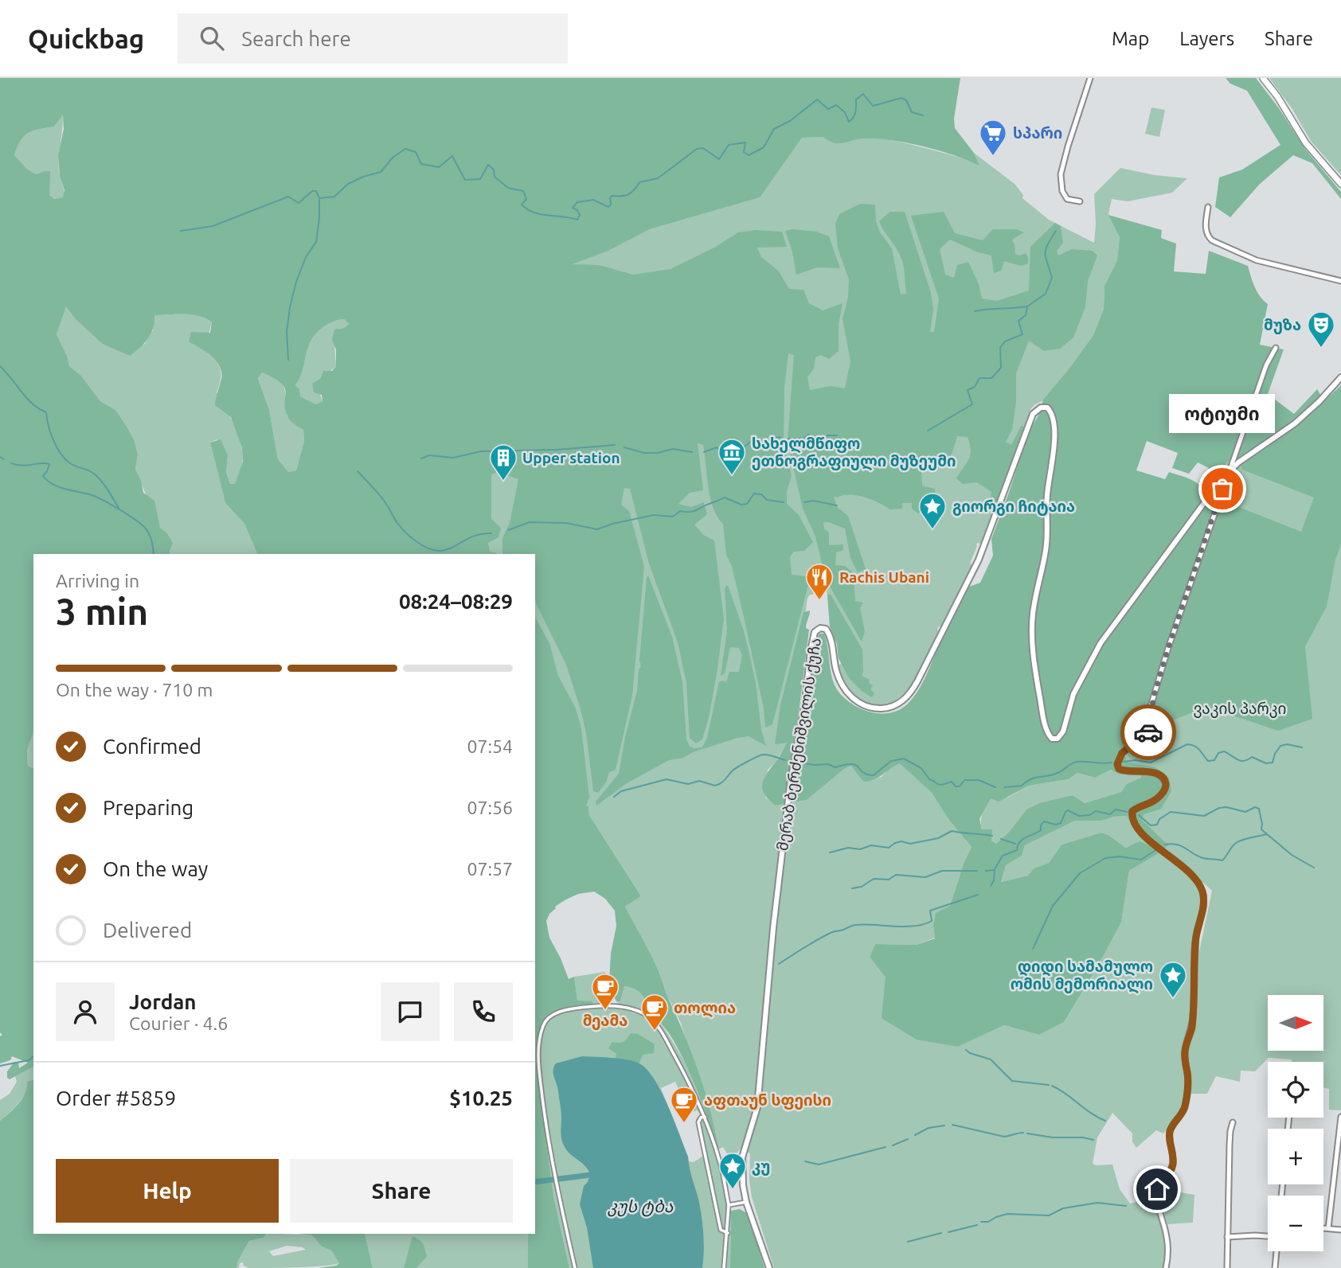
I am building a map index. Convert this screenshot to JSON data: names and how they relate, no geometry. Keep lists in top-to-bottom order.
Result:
{
  "streets": {
    "street": ["მერაბ ბერძენიშვილის ქუჩა"]
  },
  "water": ["კუს ტბა"],
  "parks": ["ვაკის პარკი"],
  "places": {
    "supermarket": ["სპარი"],
    "theatre": ["მუზა"],
    "museum": ["სახელმწიფო ეთნოგრაფიული მუზეუმი"],
    "building": ["Upper station"],
    "other": ["ოტიუმი"],
    "place": ["გიორგი ჩიტაია", "დიდი სამამულო ომის მემორიალი", "კუ"],
    "restaurant": ["Rachis Ubani"],
    "cafe": ["მეამა", "თოლია", "აფთაუნ სფეისი"]
  },
  "north": "right",
  "page": {
    "header": "Quickbag",
    "search": "Search here",
    "nav": ["Map", "Layers", "Share"],
    "bubble": "ოტიუმი",
    "heading": ["3 min", "Arriving in", "08:24–08:29"],
    "panel": [
      "Jordan",
      "Courier · 4.6",
      "Order #5859",
      "$10.25"
    ],
    "bar": "On the way · 710 m",
    "list": [
      ["Confirmed", "07:54"],
      ["Preparing", "07:56"],
      ["On the way", "07:57"],
      "Delivered"
    ],
    "map_buttons": ["+", "−"],
    "buttons": ["Help", "Share"]
  }
}
